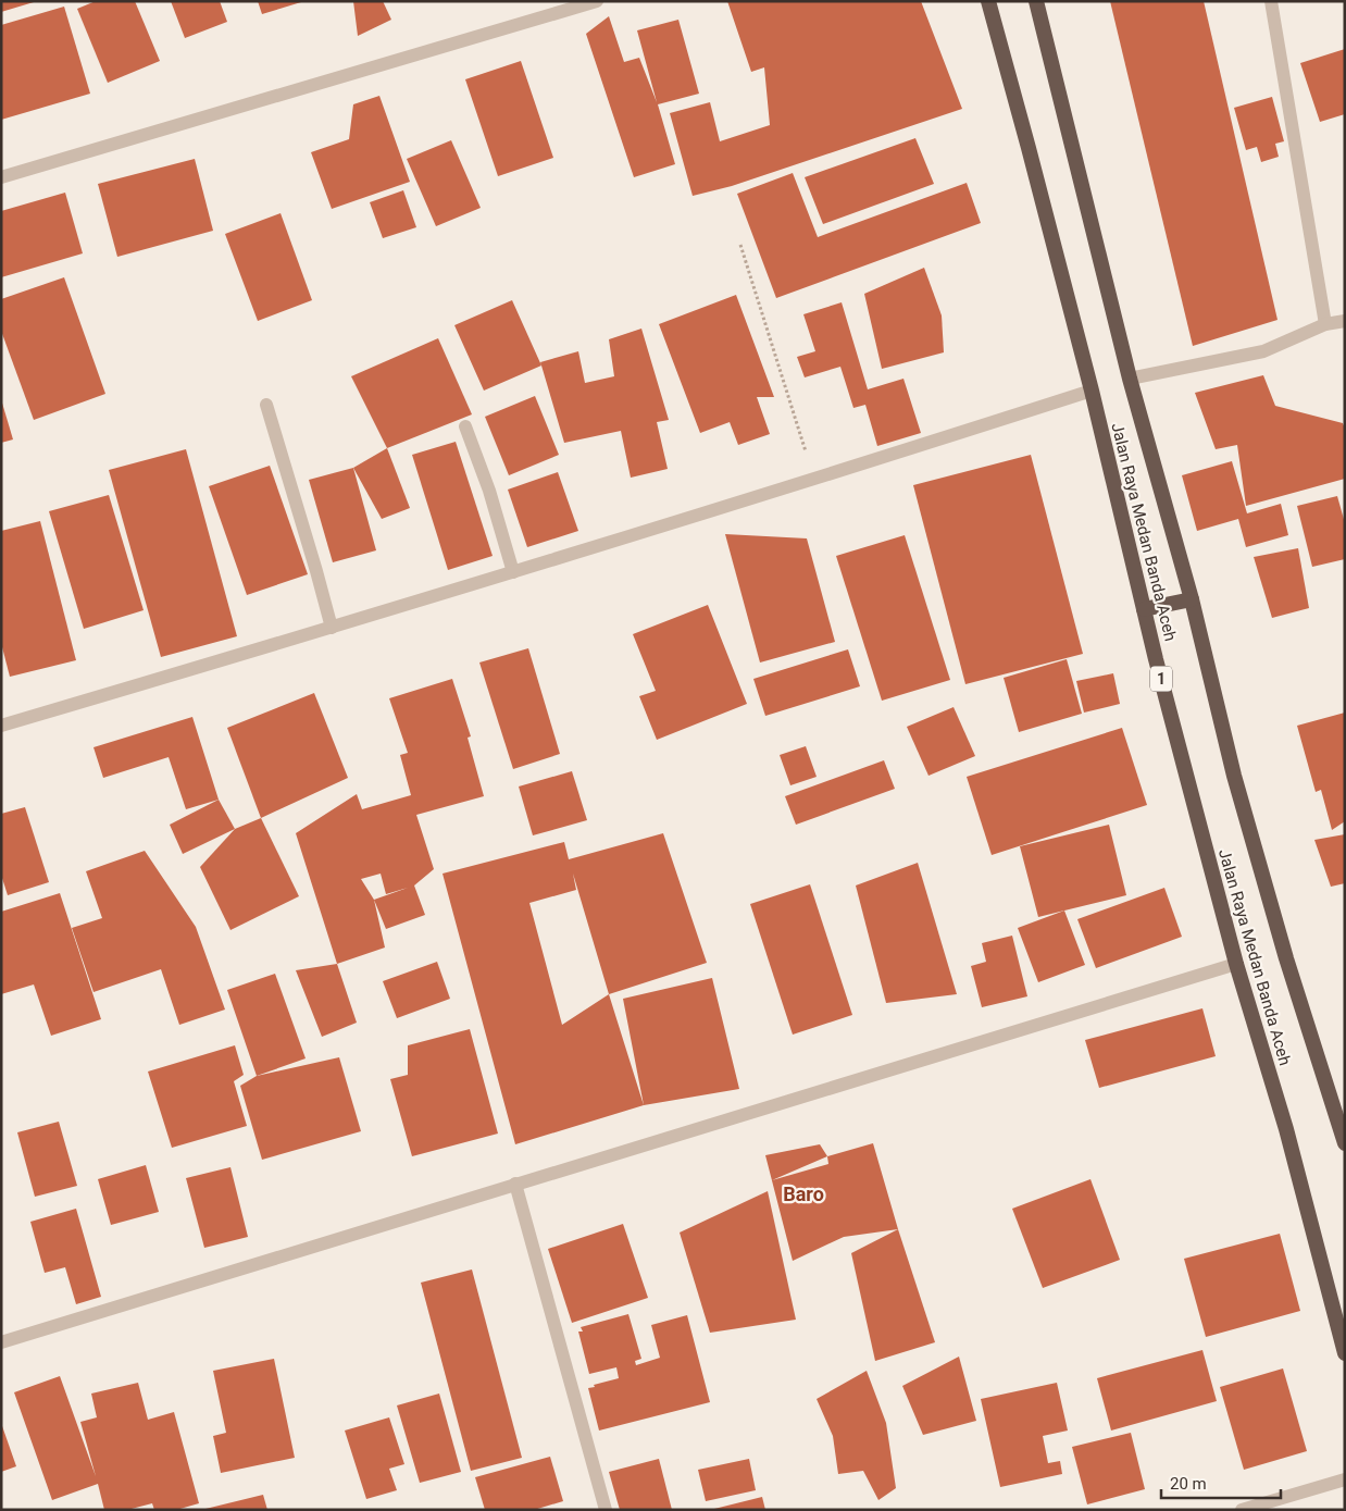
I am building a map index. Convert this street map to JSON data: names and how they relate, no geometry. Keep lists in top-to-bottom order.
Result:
{
  "streets": {
    "highway": ["Jalan Raya Medan Banda Aceh", "1"]
  },
  "districts": ["Baro"],
  "scale_bar": "20 m"
}
